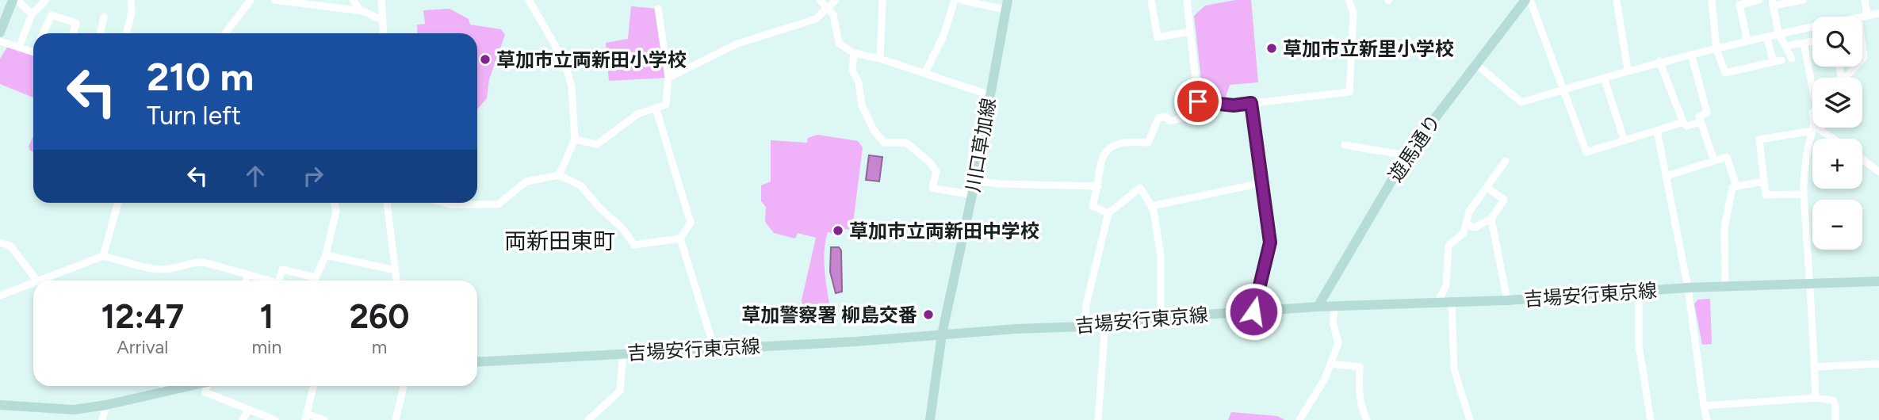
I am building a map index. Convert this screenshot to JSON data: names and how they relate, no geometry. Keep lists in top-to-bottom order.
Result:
{
  "streets": {
    "main road": ["川口草加線", "遊馬通り", "吉場安行東京線"]
  },
  "crossings": [
    ["川口草加線", "吉場安行東京線"],
    ["遊馬通り", "吉場安行東京線"]
  ],
  "districts": ["両新田東町"],
  "places": [
    "草加市立新里小学校",
    "草加市立両新田小学校",
    "草加市立両新田中学校",
    "草加警察署 柳島交番"
  ],
  "page": {
    "map_buttons": ["+", "−"],
    "turn": ["210 m", "Turn left"],
    "eta": [
      "12:47",
      "Arrival",
      "1",
      "min",
      "260",
      "m"
    ]
  }
}
